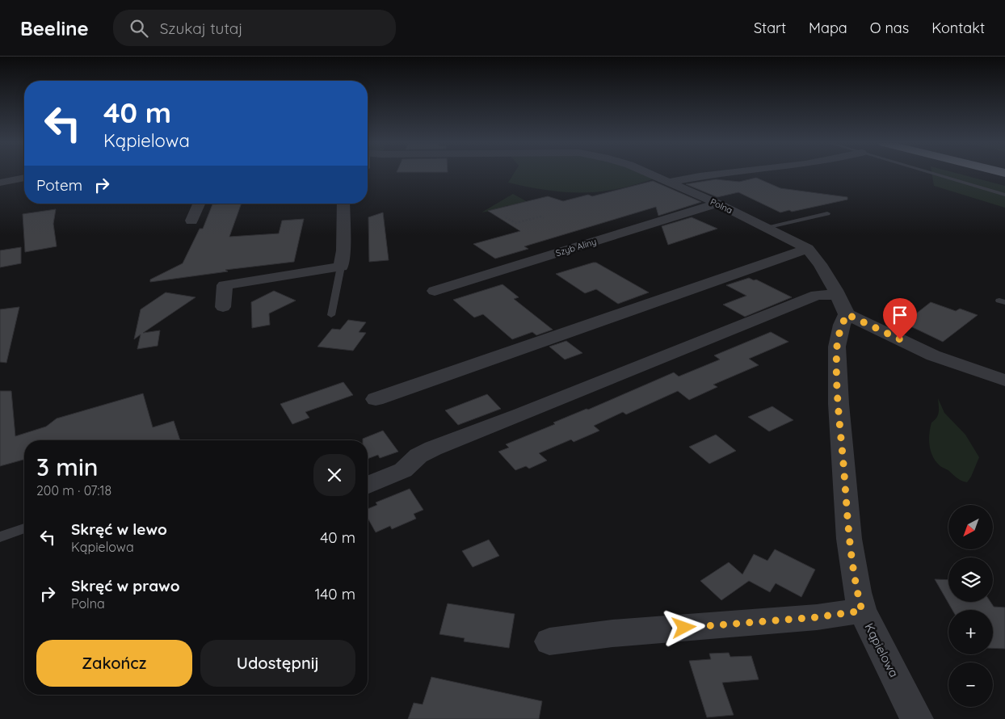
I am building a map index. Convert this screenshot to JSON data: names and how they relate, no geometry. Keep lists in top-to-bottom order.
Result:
{
  "streets": {
    "street": ["Polna", "Szyb Aliny", "Kąpielowa"]
  },
  "crossings": [
    ["Polna", "Szyb Aliny"],
    ["Polna", "Kąpielowa"]
  ],
  "north": "bottom left",
  "page": {
    "header": "Beeline",
    "search": "Szukaj tutaj",
    "nav": [
      "Start",
      "Mapa",
      "O nas",
      "Kontakt"
    ],
    "turn": ["40 m", "Kąpielowa"],
    "then": "Potem",
    "heading": ["3 min", "200 m · 07:18"],
    "map_buttons": ["+", "−"],
    "list": [
      {
        "name": "Skręć w lewo",
        "note": "Kąpielowa",
        "value": "40 m"
      },
      {
        "name": "Skręć w prawo",
        "note": "Polna",
        "value": "140 m"
      }
    ],
    "buttons": ["Zakończ", "Udostępnij"]
  }
}
